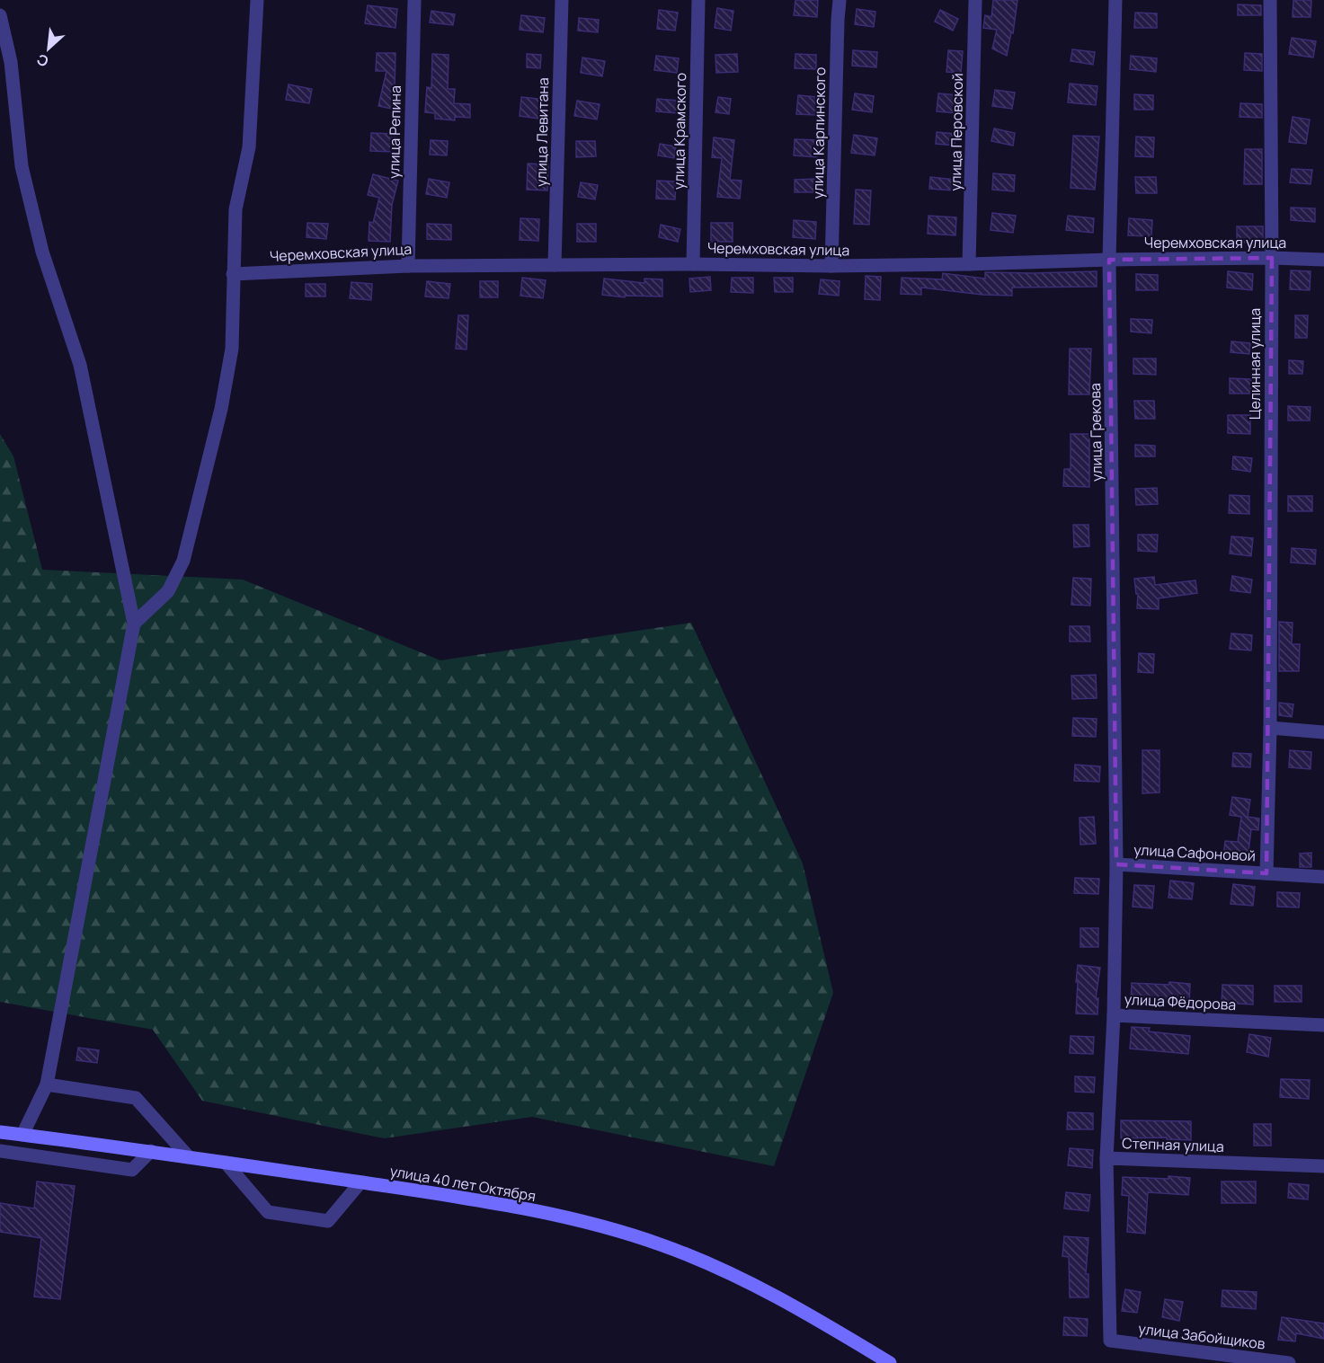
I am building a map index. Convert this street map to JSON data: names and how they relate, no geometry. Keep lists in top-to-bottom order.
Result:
{
  "streets": {
    "main road": ["улица 40 лет Октября"],
    "street": [
      "улица Крамского",
      "улица Репина",
      "улица Левитана",
      "улица Перовской",
      "улица Карпинского",
      "Черемховская улица",
      "Целинная улица",
      "улица Грекова",
      "улица Сафоновой",
      "улица Фёдорова",
      "Степная улица",
      "улица Забойщиков"
    ]
  },
  "crossings": [
    ["улица Крамского", "Черемховская улица"],
    ["улица Репина", "Черемховская улица"],
    ["улица Левитана", "Черемховская улица"],
    ["улица Перовской", "Черемховская улица"],
    ["улица Карпинского", "Черемховская улица"],
    ["Черемховская улица", "Целинная улица"],
    ["Черемховская улица", "улица Грекова"],
    ["Целинная улица", "улица Сафоновой"],
    ["улица Грекова", "улица Сафоновой"],
    ["улица Сафоновой", "улица Фёдорова"],
    ["улица Фёдорова", "Степная улица"],
    ["Степная улица", "улица Забойщиков"]
  ],
  "north": "bottom left"
}
